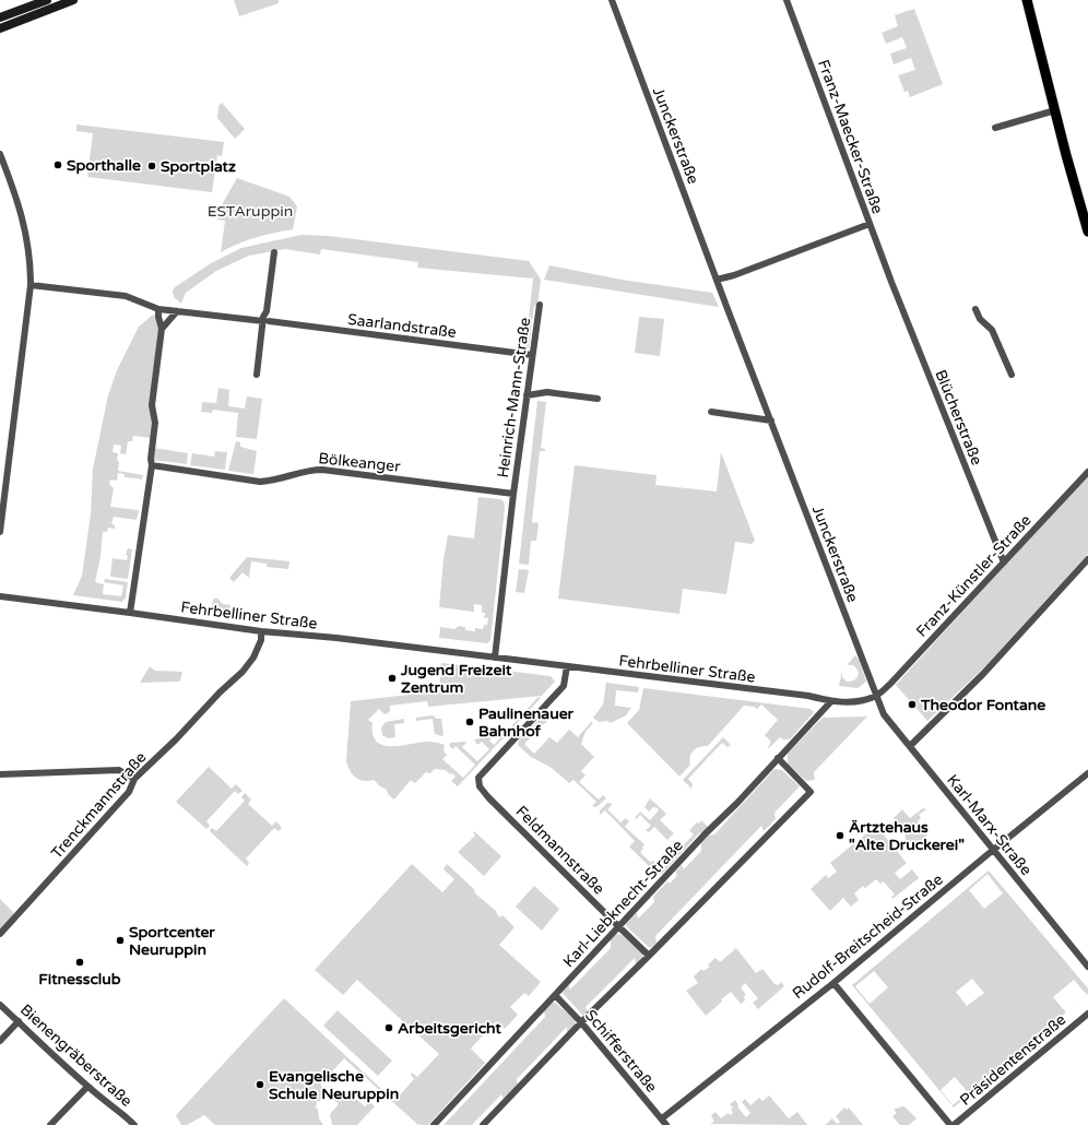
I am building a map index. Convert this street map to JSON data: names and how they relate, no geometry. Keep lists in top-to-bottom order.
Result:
{
  "streets": {
    "street": [
      "Junckerstraße",
      "Franz-Maecker-Straße",
      "Saarlandstraße",
      "Heinrich-Mann-Straße",
      "Blücherstraße",
      "Bölkeanger",
      "Franz-Künstler-Straße",
      "Fehrbelliner Straße",
      "Trenckmannstraße",
      "Karl-Marx-Straße",
      "Feldmannstraße",
      "Karl-Liebknecht-Straße",
      "Rudolf-Breitscheid-Straße",
      "Schifferstraße",
      "Bienengräberstraße",
      "Präsidentenstraße"
    ]
  },
  "crossings": [
    ["Junckerstraße", "Franz-Künstler-Straße"],
    ["Junckerstraße", "Fehrbelliner Straße"],
    ["Junckerstraße", "Karl-Marx-Straße"],
    ["Franz-Maecker-Straße", "Blücherstraße"],
    ["Saarlandstraße", "Heinrich-Mann-Straße"],
    ["Heinrich-Mann-Straße", "Bölkeanger"],
    ["Blücherstraße", "Franz-Künstler-Straße"],
    ["Franz-Künstler-Straße", "Fehrbelliner Straße"],
    ["Franz-Künstler-Straße", "Karl-Marx-Straße"],
    ["Fehrbelliner Straße", "Trenckmannstraße"],
    ["Fehrbelliner Straße", "Karl-Marx-Straße"],
    ["Fehrbelliner Straße", "Feldmannstraße"],
    ["Fehrbelliner Straße", "Karl-Liebknecht-Straße"],
    ["Karl-Marx-Straße", "Rudolf-Breitscheid-Straße"],
    ["Feldmannstraße", "Karl-Liebknecht-Straße"],
    ["Karl-Liebknecht-Straße", "Schifferstraße"],
    ["Rudolf-Breitscheid-Straße", "Schifferstraße"]
  ],
  "parks": ["ESTAruppin"],
  "places": [
    "Sporthalle",
    "Sportplatz",
    "Jugend Freizeit Zentrum",
    "Theodor Fontane",
    "Paulinenauer Bahnhof",
    "Ärtztehaus \"Alte Druckerei\"",
    "Sportcenter Neuruppin",
    "Fitnessclub",
    "Arbeitsgericht",
    "Evangelische Schule Neuruppin"
  ]
}
